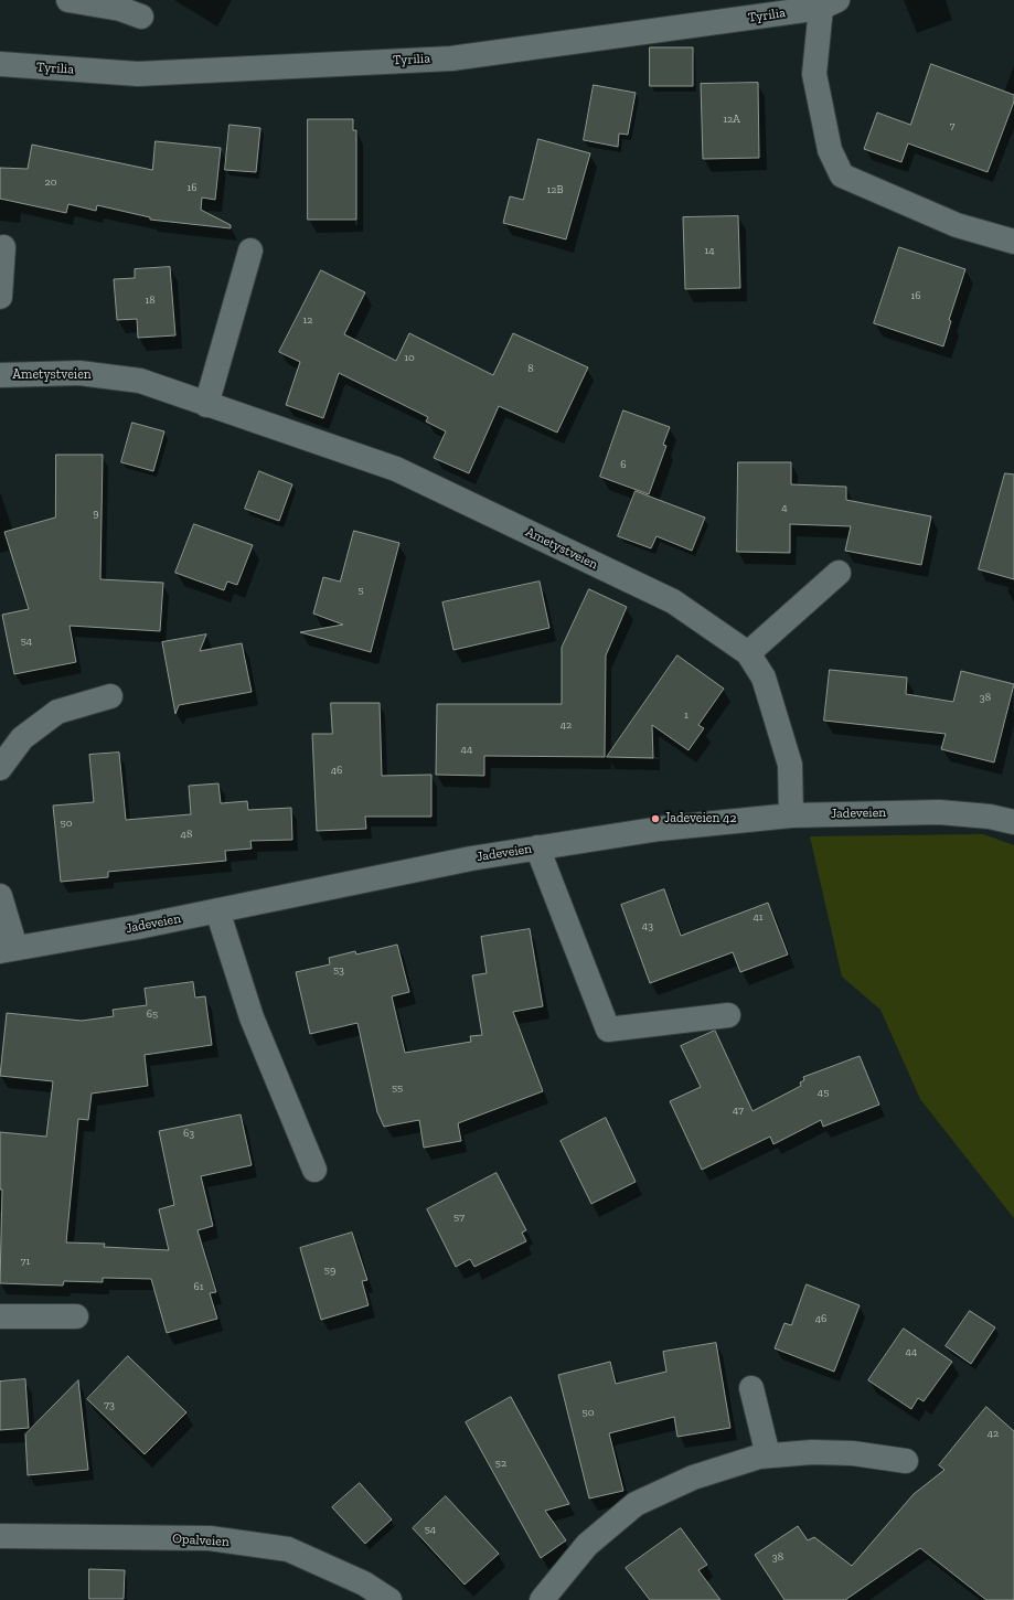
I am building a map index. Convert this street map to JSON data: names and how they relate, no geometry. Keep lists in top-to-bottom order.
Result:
{
  "streets": {
    "street": [
      "Tyrilia",
      "Ametystveien",
      "Jadeveien",
      "Opalveien"
    ]
  },
  "crossings": [
    ["Ametystveien", "Jadeveien"]
  ],
  "places": ["Jadeveien 42"],
  "house_numbers": [
    "12A",
    "7",
    "20",
    "16",
    "12B",
    "14",
    "16",
    "18",
    "12",
    "10",
    "8",
    "6",
    "4",
    "9",
    "5",
    "54",
    "38",
    "1",
    "42",
    "44",
    "46",
    "50",
    "48",
    "41",
    "43",
    "53",
    "65",
    "55",
    "45",
    "47",
    "63",
    "57",
    "71",
    "59",
    "61",
    "46",
    "44",
    "73",
    "50",
    "42",
    "52",
    "54",
    "38"
  ]
}
